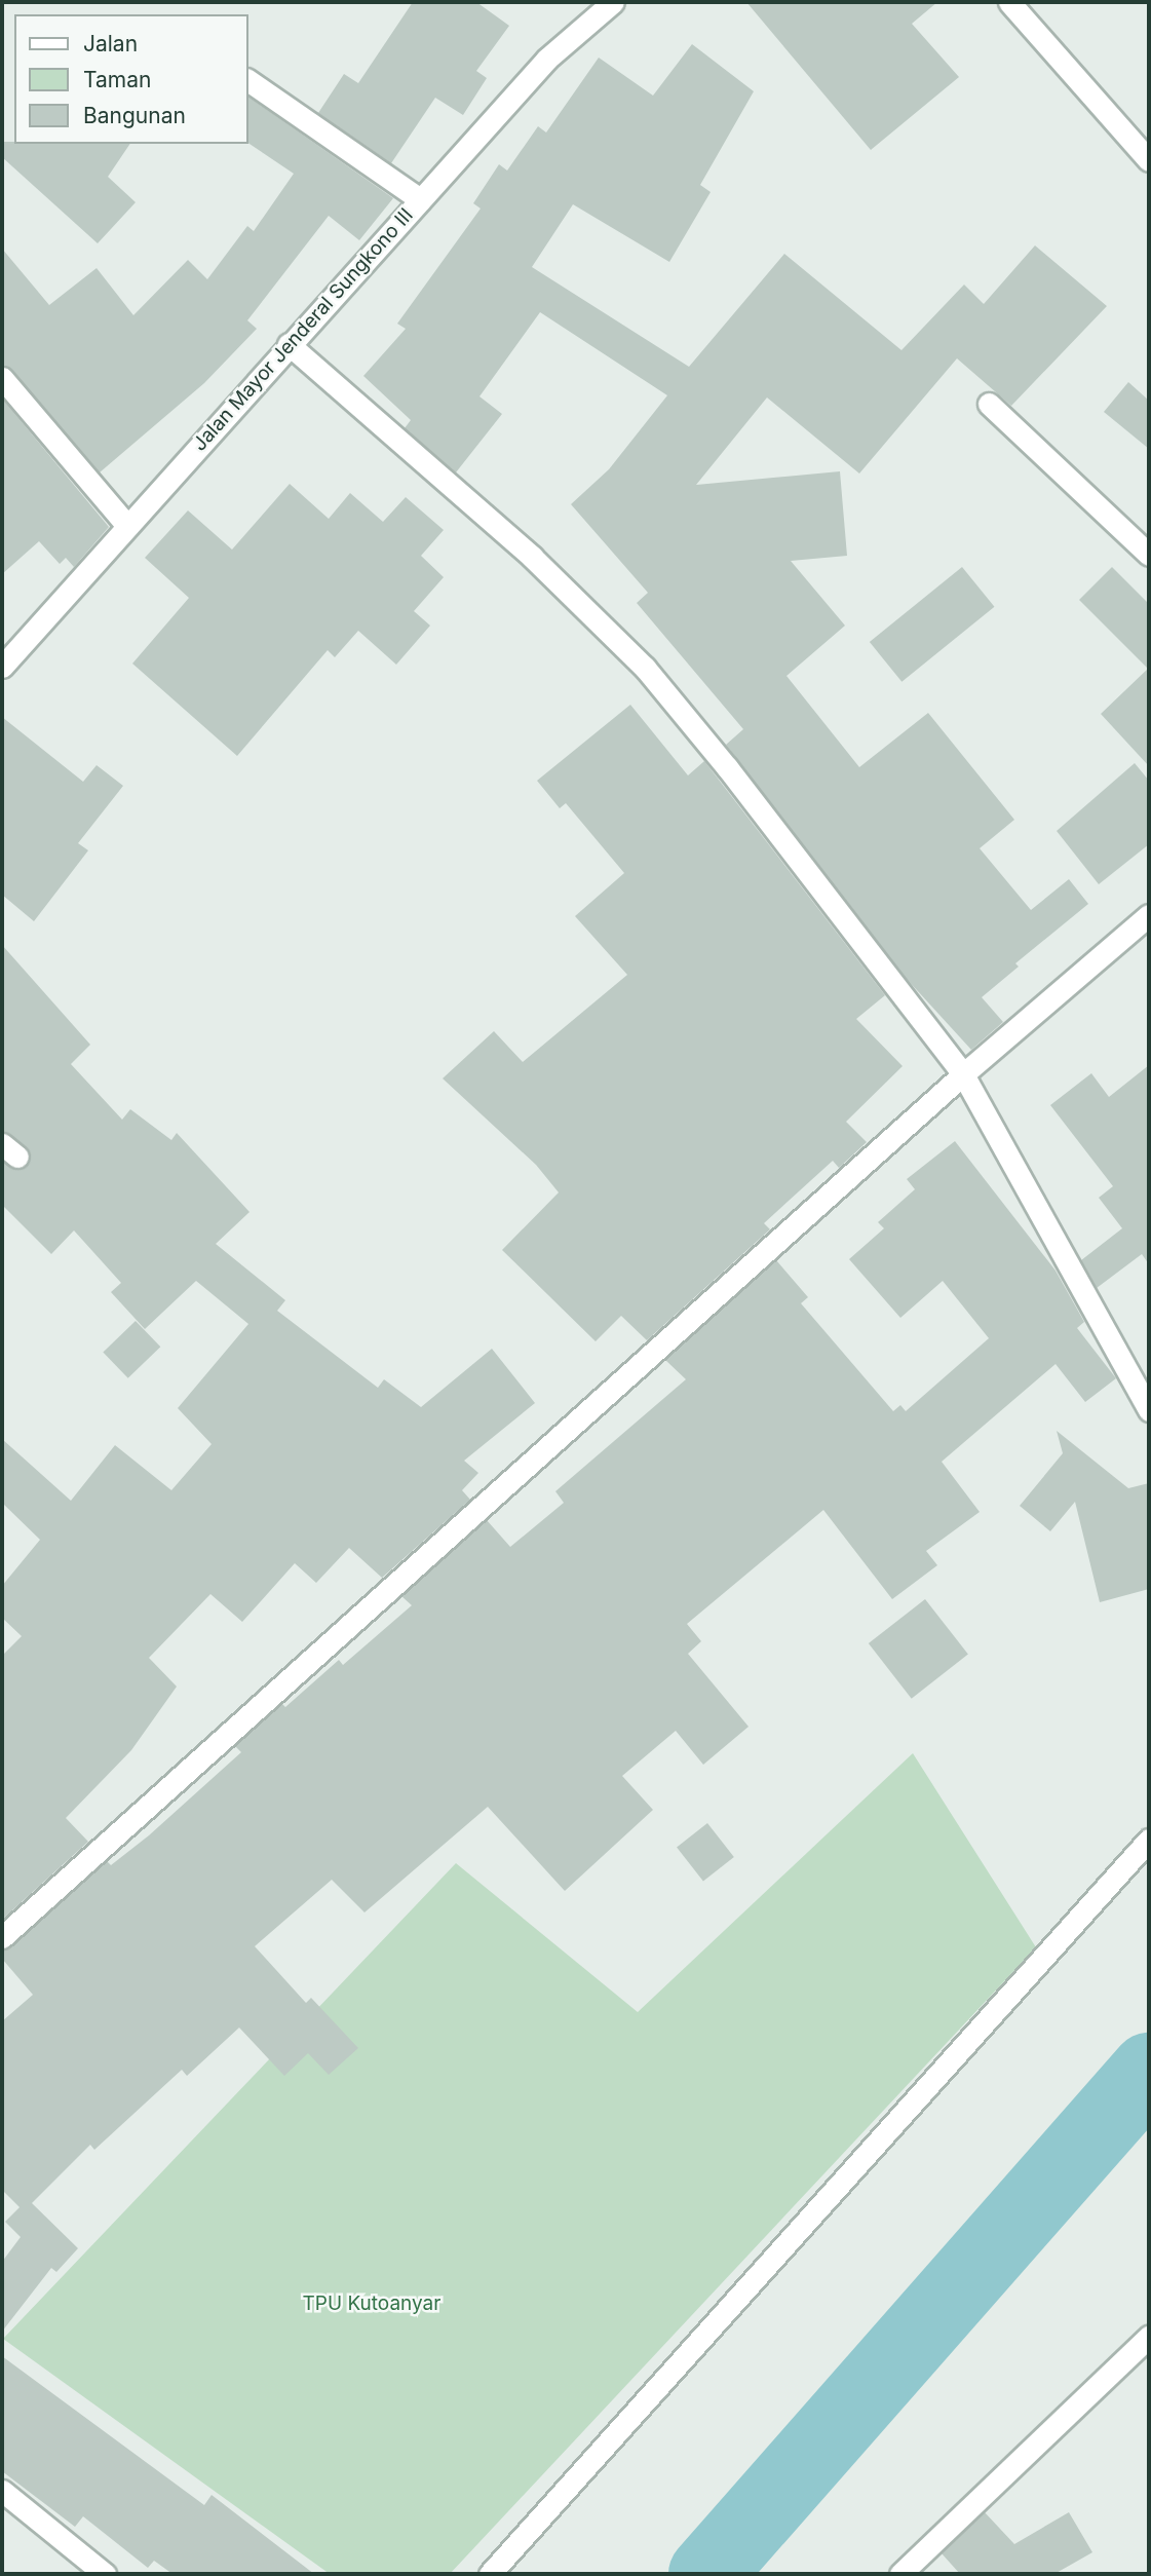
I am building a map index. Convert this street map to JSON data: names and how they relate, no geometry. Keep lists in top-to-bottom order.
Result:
{
  "streets": {
    "street": ["Jalan Mayor Jenderal Sungkono III"]
  },
  "parks": ["TPU Kutoanyar"],
  "legend": ["Jalan", "Taman", "Bangunan"]
}
